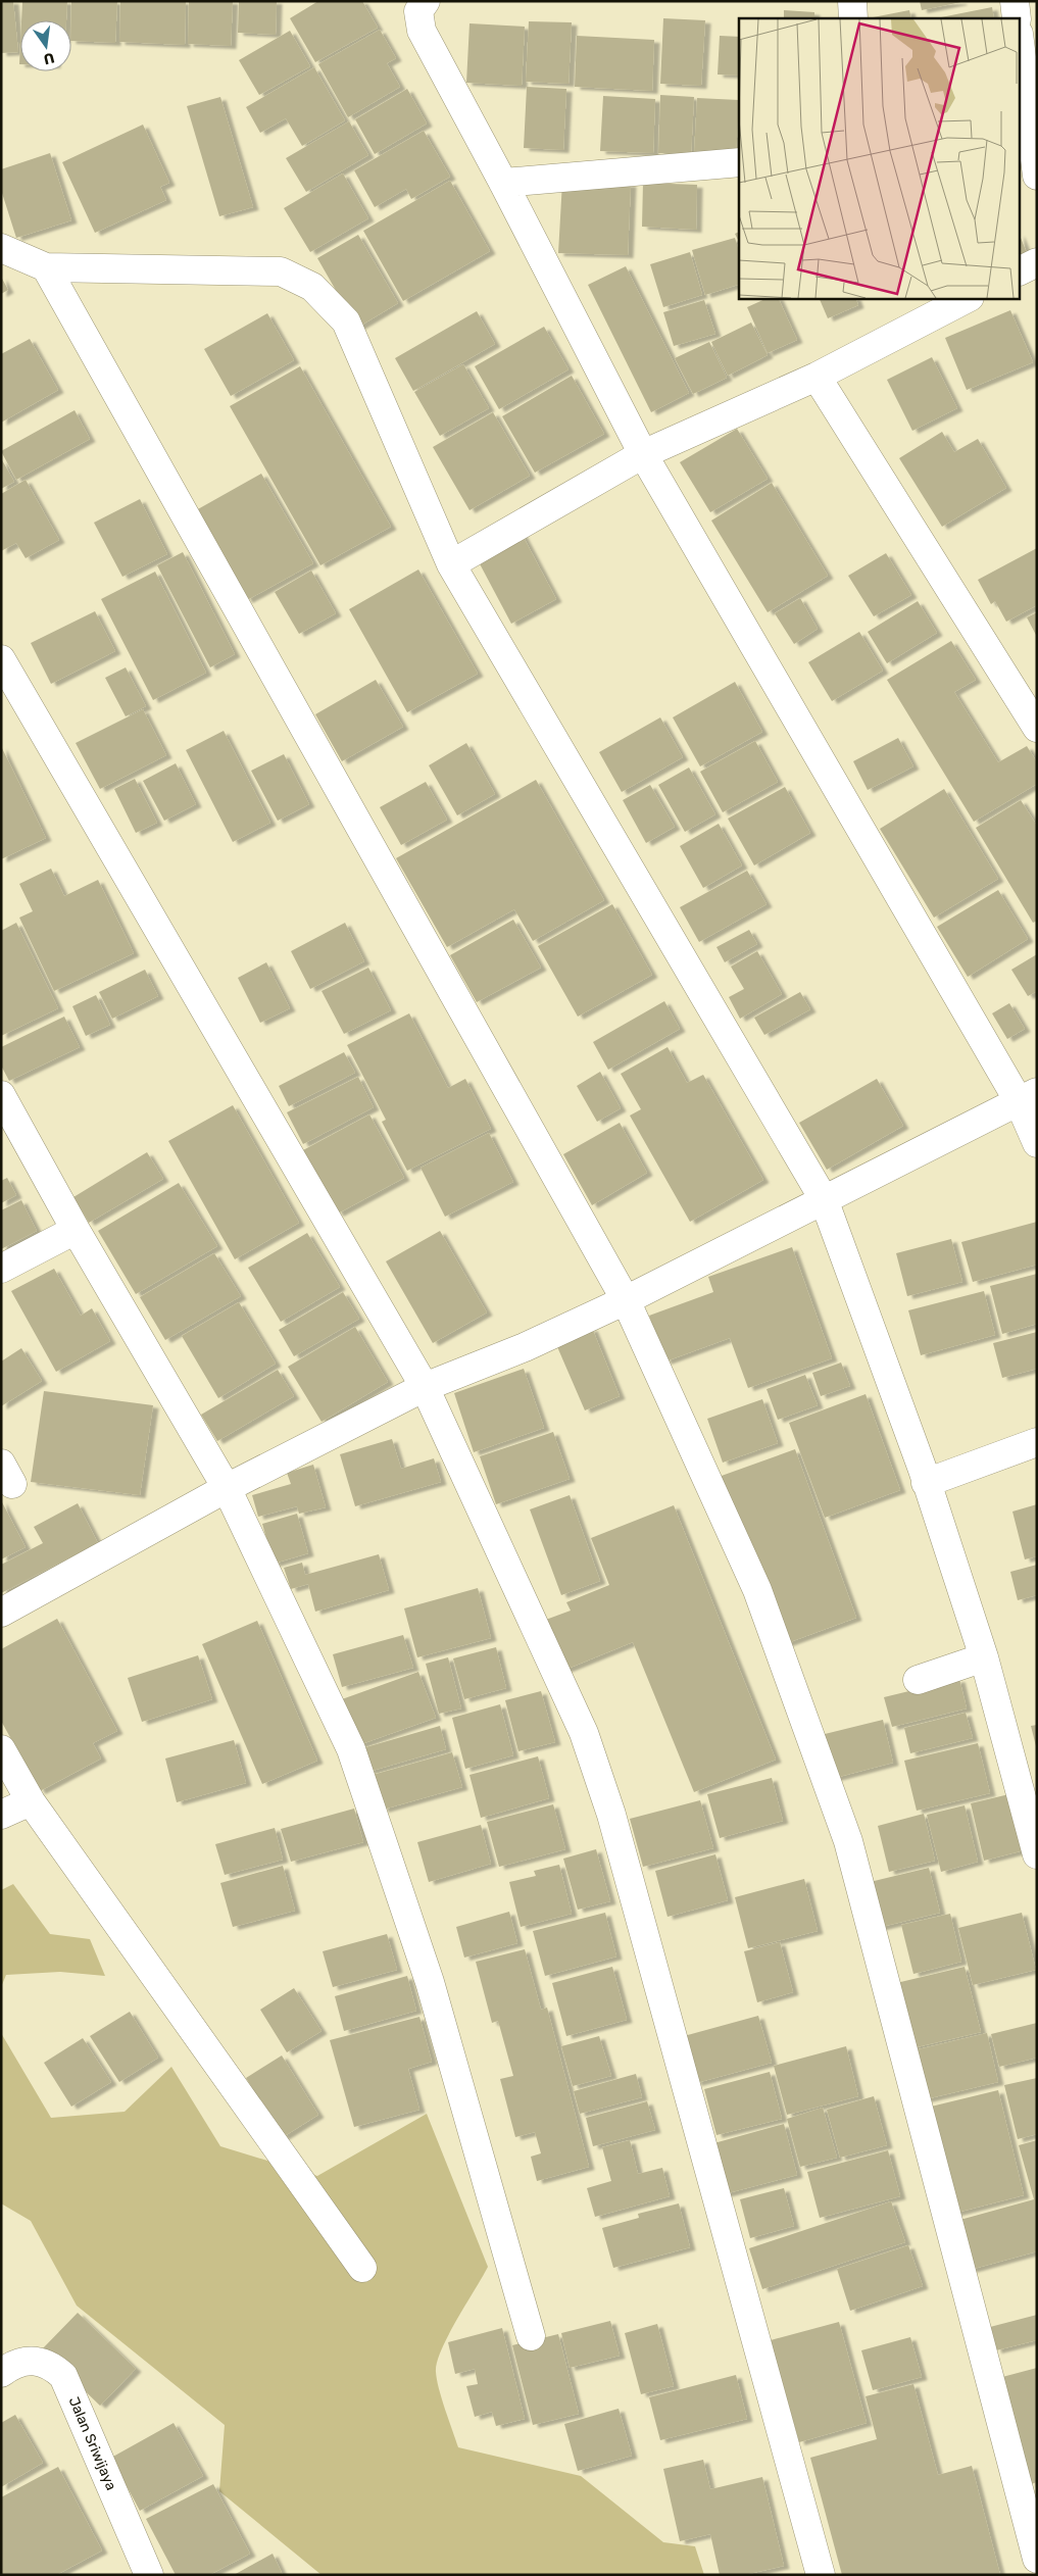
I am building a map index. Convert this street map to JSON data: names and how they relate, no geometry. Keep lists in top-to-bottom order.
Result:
{
  "streets": {
    "street": ["Jalan Sriwijaya"]
  },
  "north": "bottom"
}
